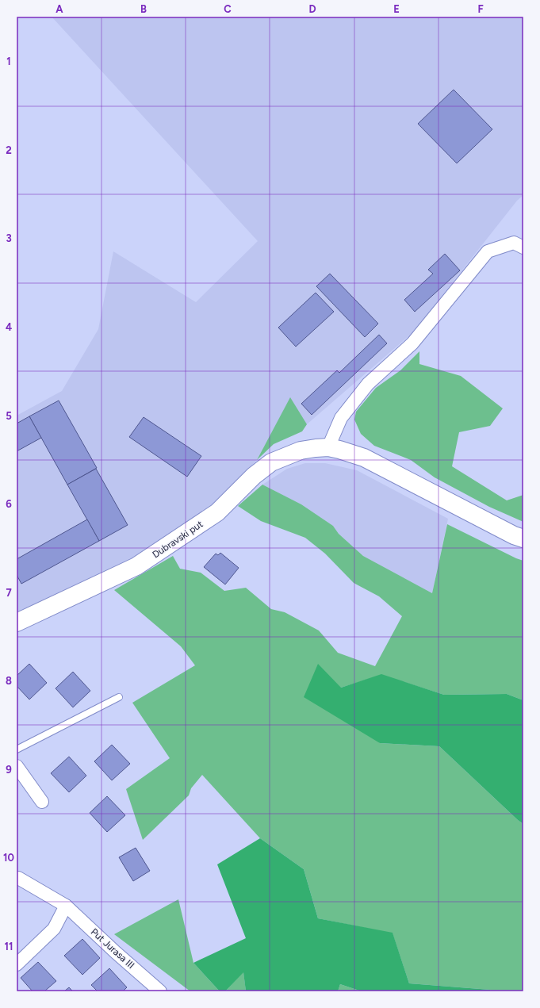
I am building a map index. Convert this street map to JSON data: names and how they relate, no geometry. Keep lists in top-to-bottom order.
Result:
{
  "streets": {
    "main road": ["Dubravski put"],
    "street": ["Put Jurasa III"]
  },
  "grid": {
    "columns": [
      "A",
      "B",
      "C",
      "D",
      "E",
      "F"
    ],
    "rows": [
      "1",
      "2",
      "3",
      "4",
      "5",
      "6",
      "7",
      "8",
      "9",
      "10",
      "11"
    ]
  }
}
